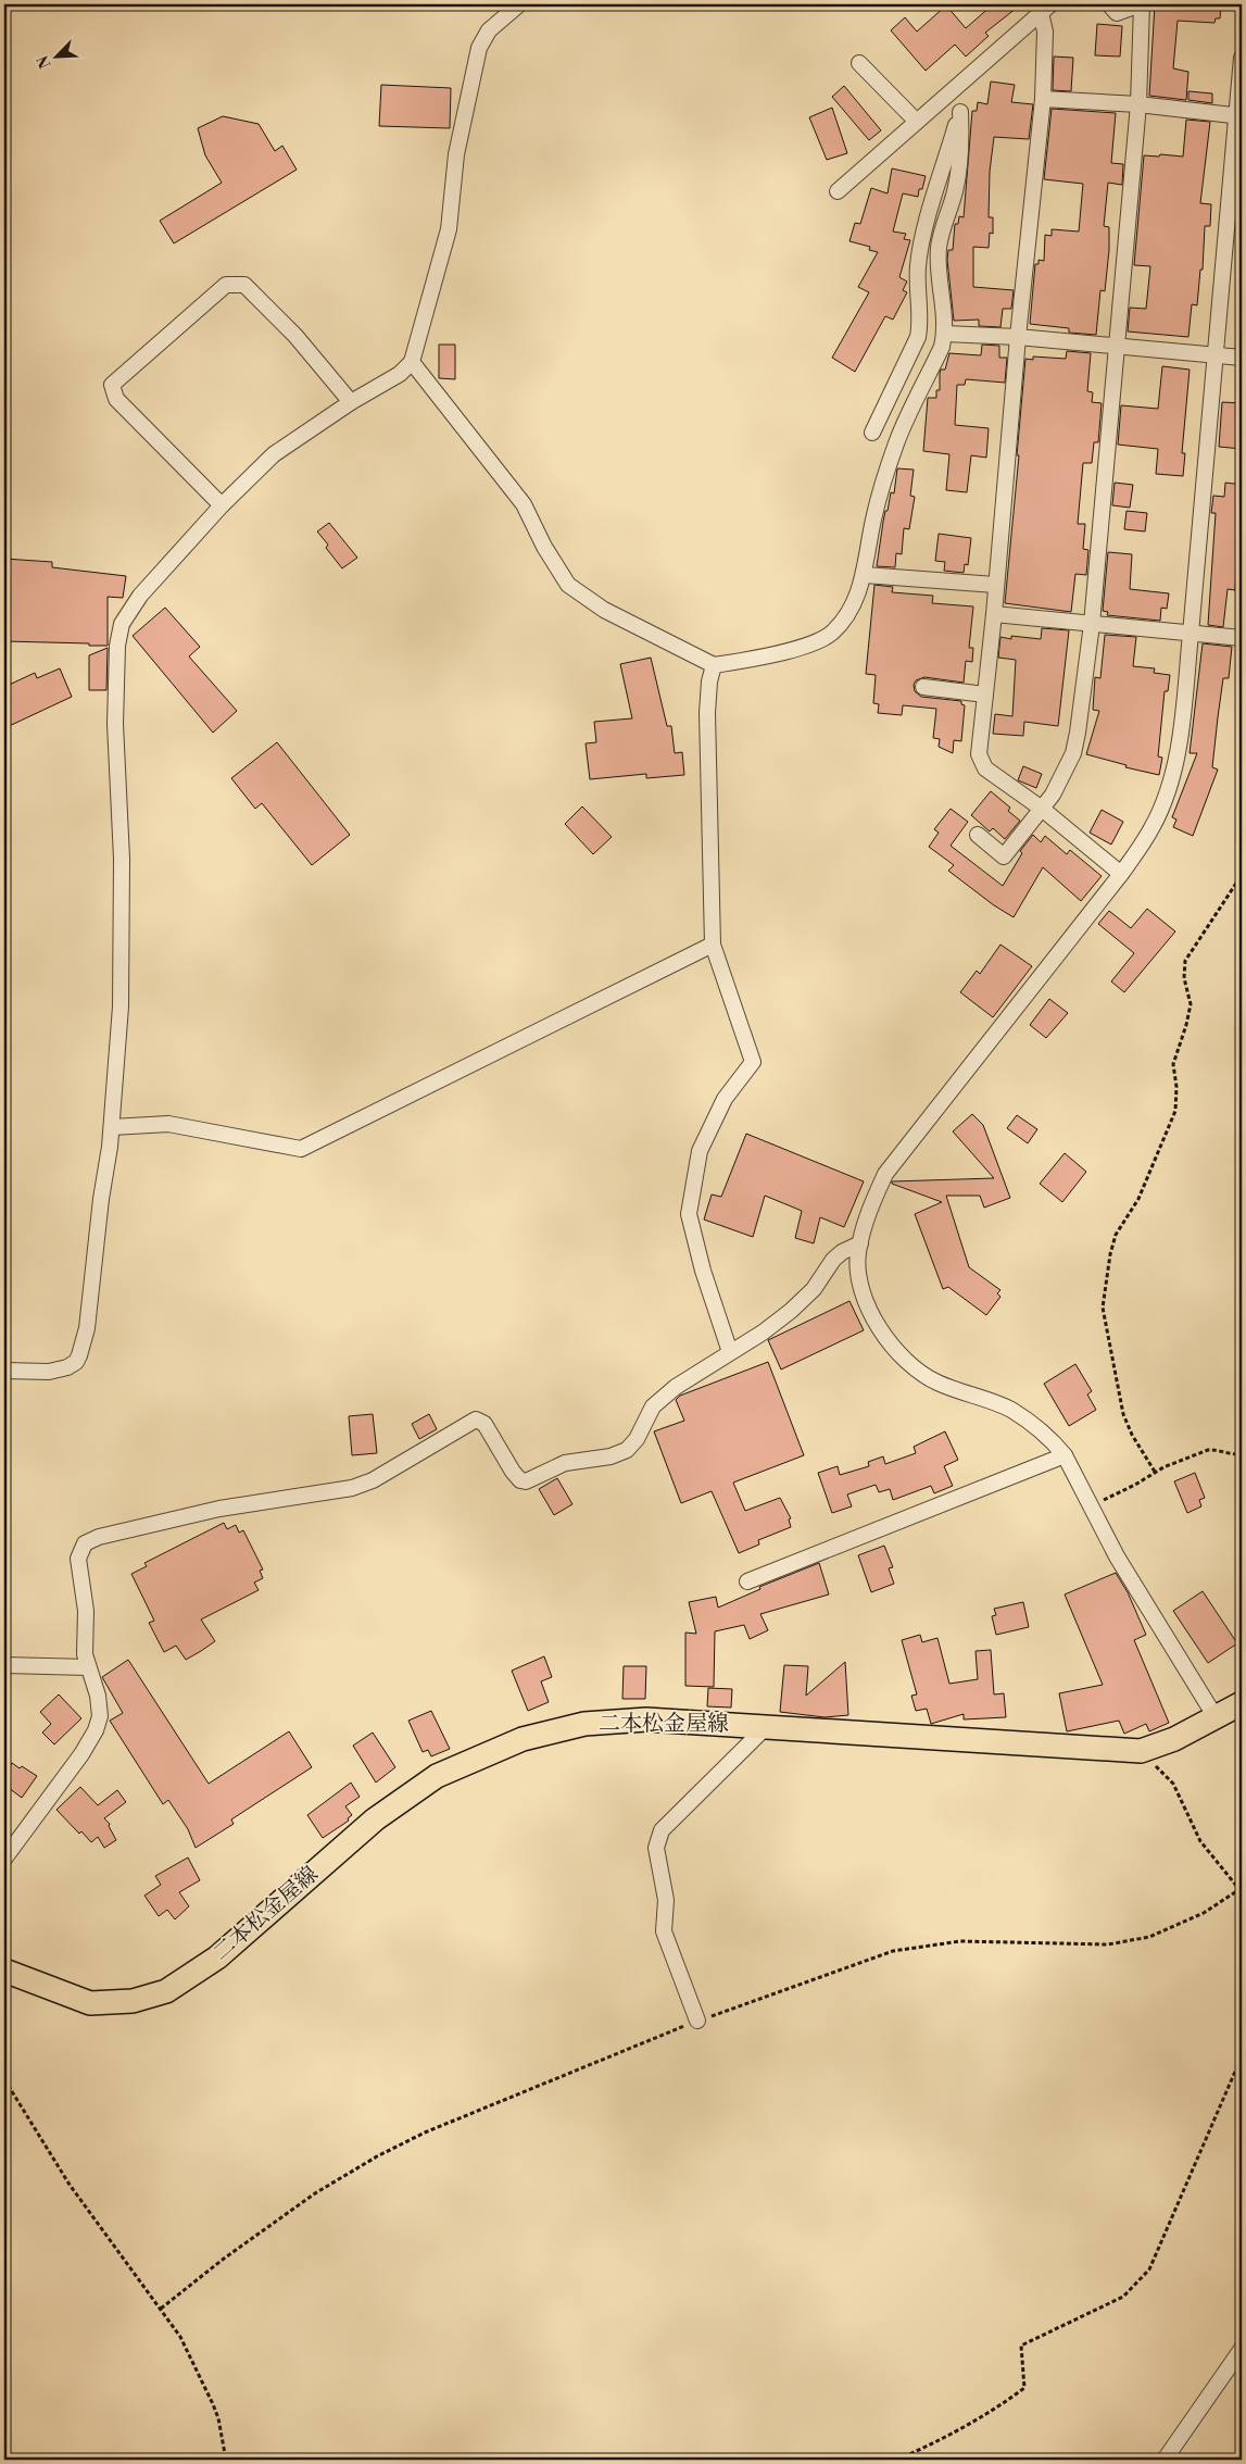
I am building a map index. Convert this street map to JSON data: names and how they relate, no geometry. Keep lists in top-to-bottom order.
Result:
{
  "streets": {
    "main road": ["二本松金屋線"]
  },
  "north": "bottom left"
}
